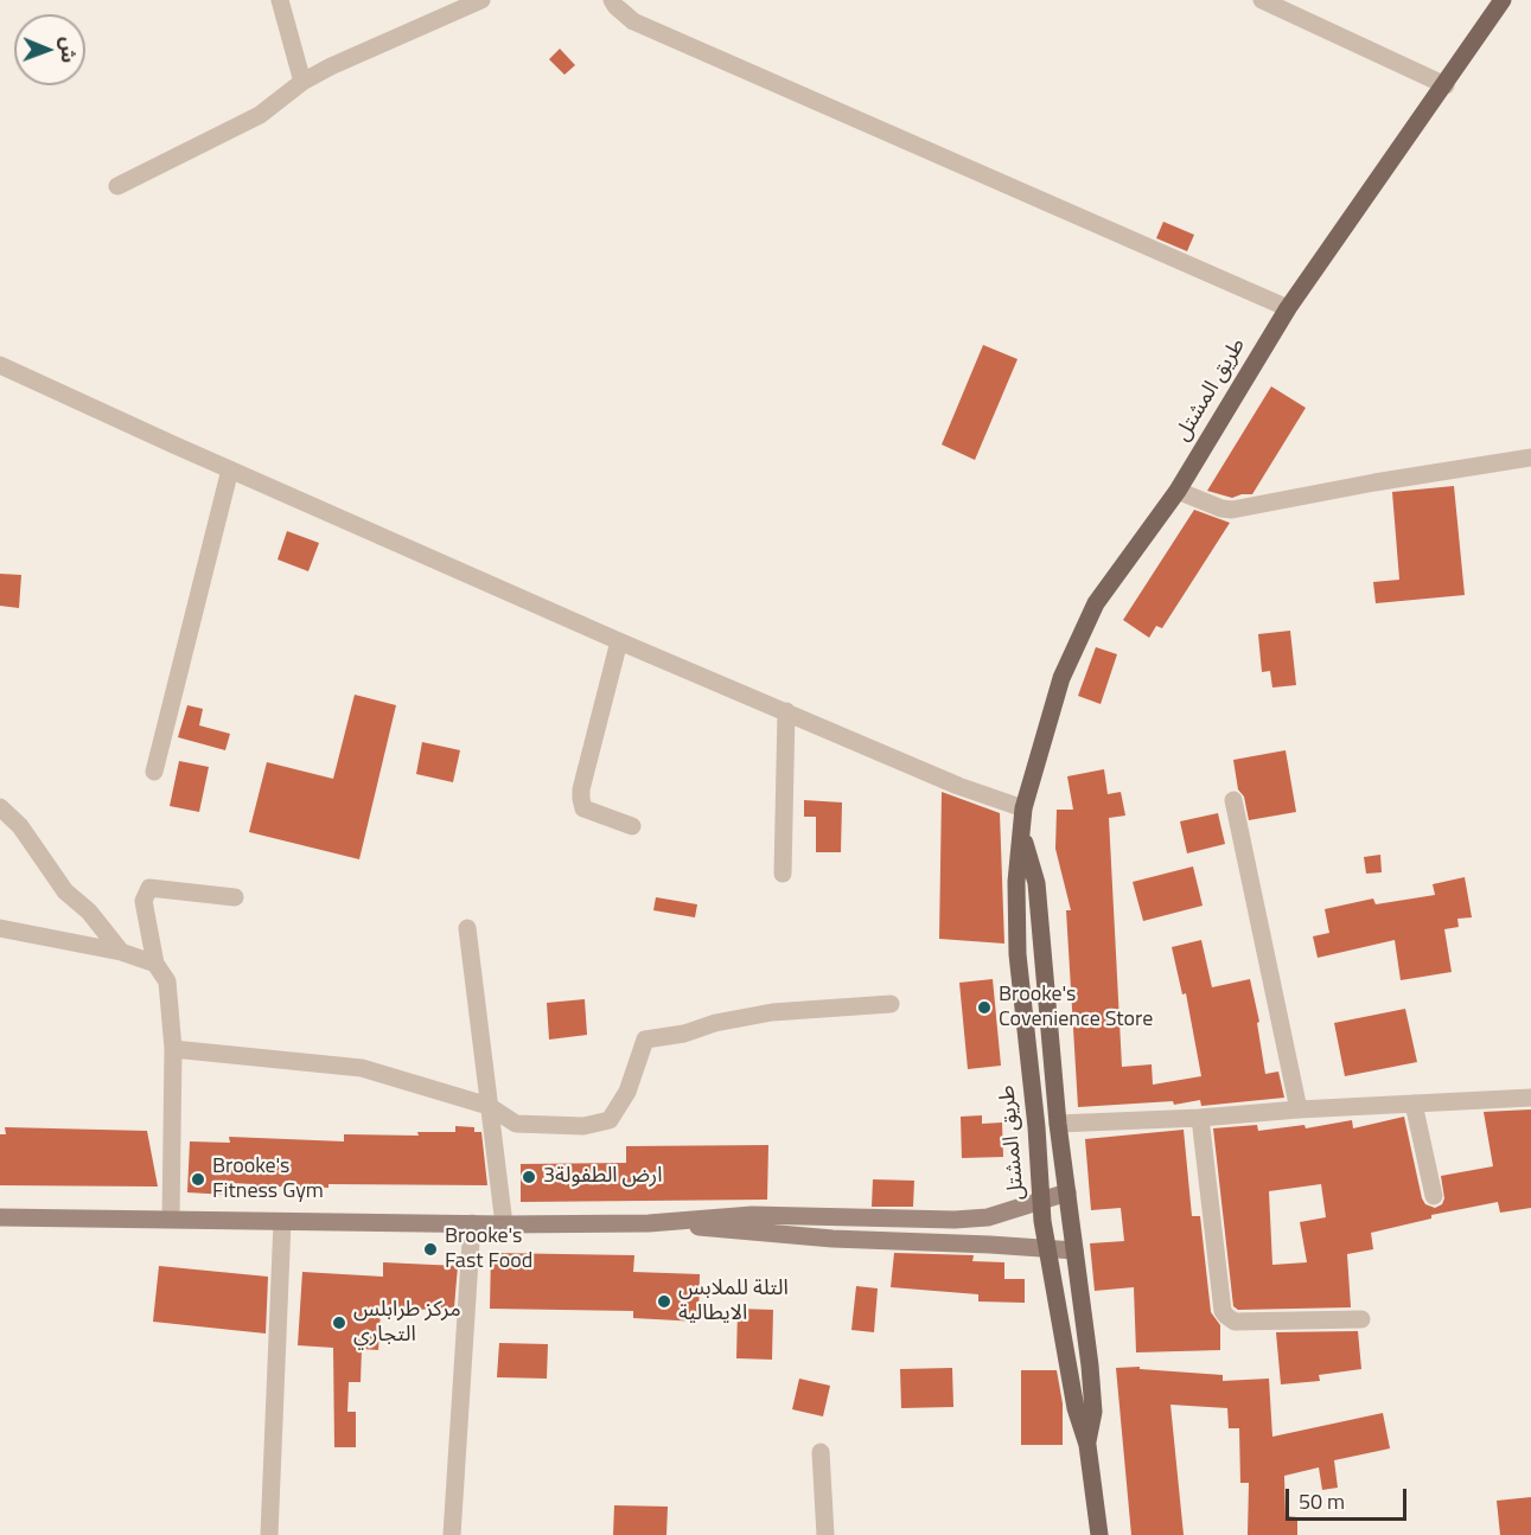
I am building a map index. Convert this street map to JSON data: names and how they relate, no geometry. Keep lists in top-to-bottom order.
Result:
{
  "streets": {
    "main road": ["طريق المشتل"]
  },
  "places": [
    "Brooke's Covenience Store",
    "ارض الطفولة3",
    "Brooke's Fitness Gym",
    "Brooke's Fast Food",
    "التلة للملابس الايطالية",
    "مركز طرابلس التجاري"
  ],
  "scale_bar": "50 m",
  "north": "right"
}
